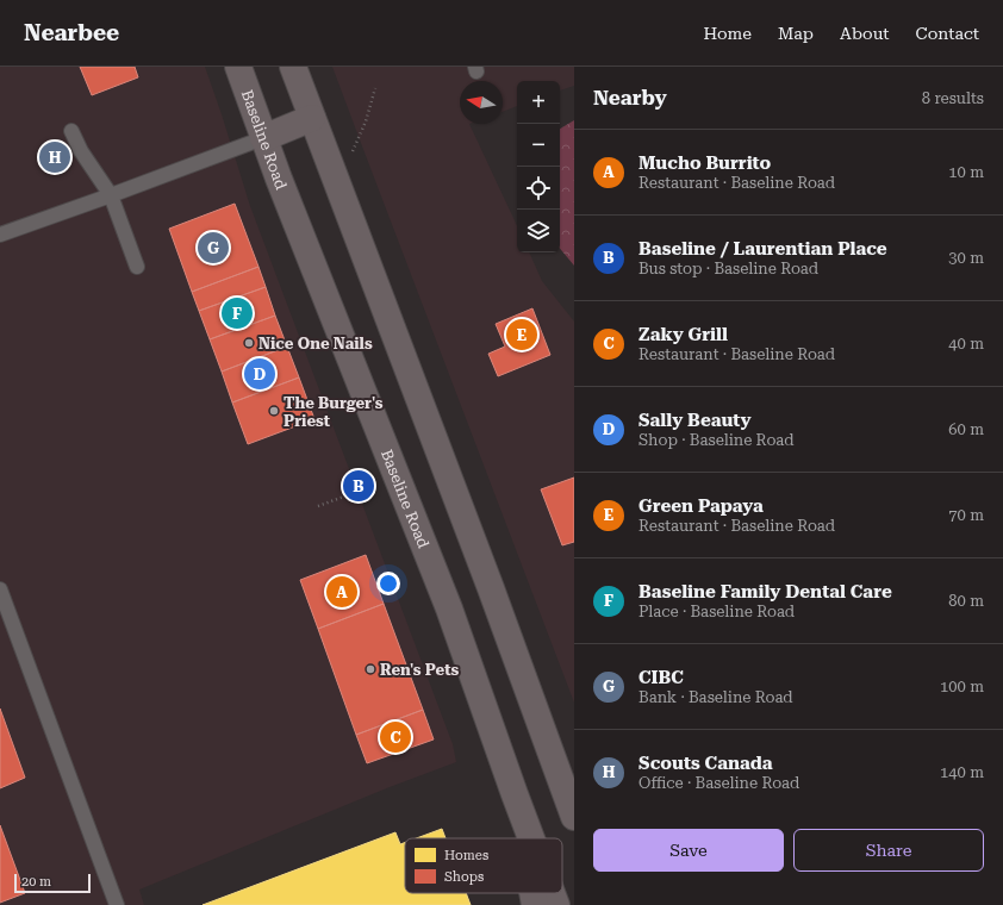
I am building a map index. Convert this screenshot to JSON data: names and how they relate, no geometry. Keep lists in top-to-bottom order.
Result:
{
  "streets": {
    "main road": ["Baseline Road"]
  },
  "places": ["Nice One Nails", "The Burger's Priest", "Ren's Pets"],
  "legend": ["Homes", "Shops"],
  "scale_bar": "20 m",
  "north": "left",
  "page": {
    "header": "Nearbee",
    "nav": [
      "Home",
      "Map",
      "About",
      "Contact"
    ],
    "heading": ["Nearby", "8 results"],
    "map_buttons": ["+", "−"],
    "list": [
      {
        "mark": "A",
        "name": "Mucho Burrito",
        "note": "Restaurant · Baseline Road",
        "value": "10 m"
      },
      {
        "mark": "B",
        "name": "Baseline / Laurentian Place",
        "note": "Bus stop · Baseline Road",
        "value": "30 m"
      },
      {
        "mark": "C",
        "name": "Zaky Grill",
        "note": "Restaurant · Baseline Road",
        "value": "40 m"
      },
      {
        "mark": "D",
        "name": "Sally Beauty",
        "note": "Shop · Baseline Road",
        "value": "60 m"
      },
      {
        "mark": "E",
        "name": "Green Papaya",
        "note": "Restaurant · Baseline Road",
        "value": "70 m"
      },
      {
        "mark": "F",
        "name": "Baseline Family Dental Care",
        "note": "Place · Baseline Road",
        "value": "80 m"
      },
      {
        "mark": "G",
        "name": "CIBC",
        "note": "Bank · Baseline Road",
        "value": "100 m"
      },
      {
        "mark": "H",
        "name": "Scouts Canada",
        "note": "Office · Baseline Road",
        "value": "140 m"
      }
    ],
    "pins": [
      "H",
      "G",
      "F",
      "E",
      "D",
      "B",
      "A",
      "C"
    ],
    "buttons": ["Save", "Share"],
    "scale": "20 m"
  }
}
